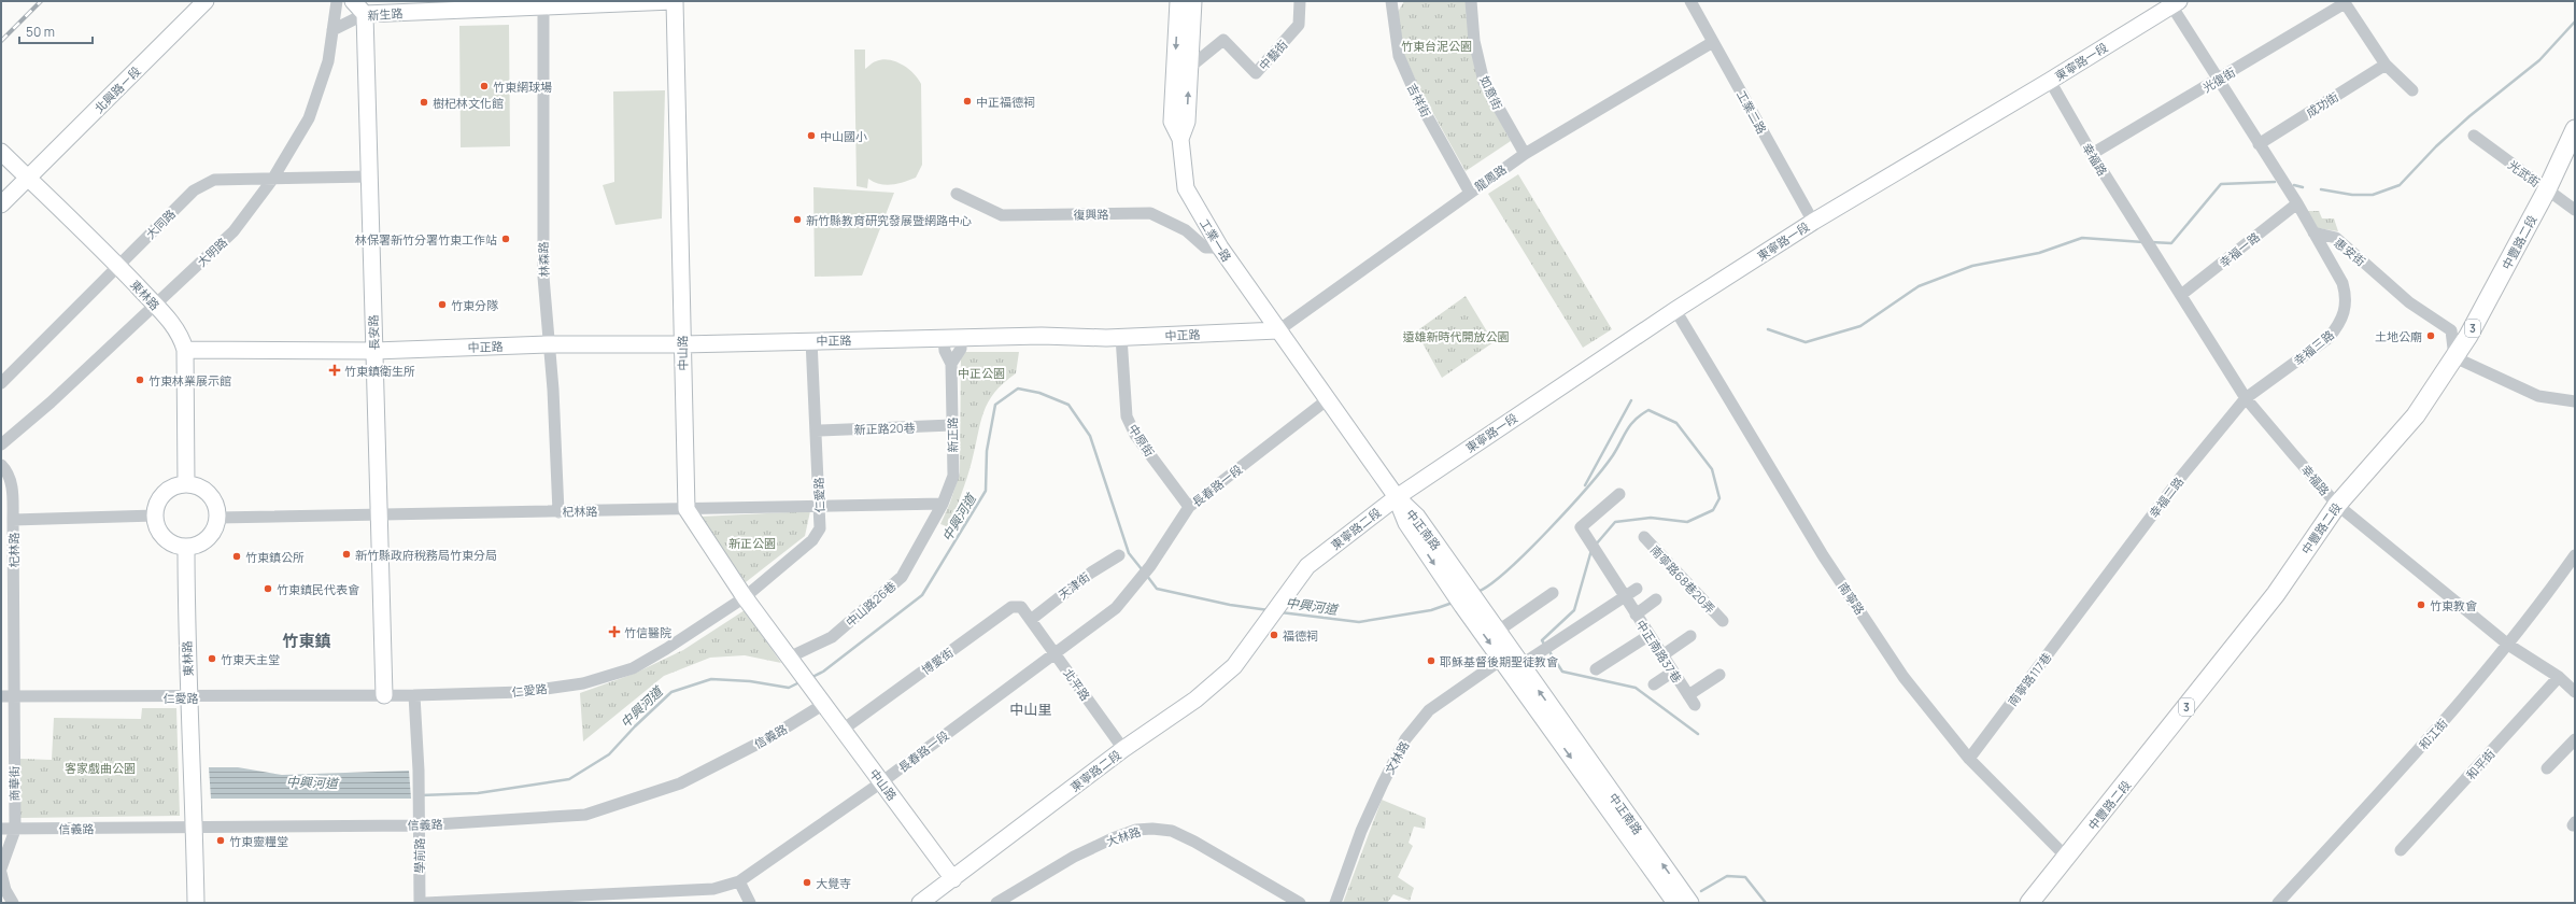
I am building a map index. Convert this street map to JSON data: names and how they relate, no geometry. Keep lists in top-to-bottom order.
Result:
{
  "streets": {
    "main road": ["中豐路二段", "3"],
    "street": [
      "新生路",
      "中藝街",
      "東寧路一段",
      "光復街",
      "北興路ㄧ段",
      "如意街",
      "吉祥街",
      "成功街",
      "工業二路",
      "幸福路",
      "光武街",
      "龍鳳路",
      "復興路",
      "大同路",
      "工業一路",
      "幸福一路",
      "大明路",
      "惠安街",
      "林森路",
      "東林路",
      "長安路",
      "中正路",
      "幸福三路",
      "中山路",
      "新正路20巷",
      "新正路",
      "中原街",
      "長春路一段",
      "仁愛路",
      "幸福二路",
      "杞林路",
      "東寧路二段",
      "中正南路",
      "南寧路68巷20弄",
      "天津街",
      "南寧路",
      "中山路26巷",
      "中正南路37巷",
      "博愛街",
      "南寧路117巷",
      "北平路",
      "和江街",
      "信義路",
      "文林路",
      "和平街",
      "商華街",
      "大林路",
      "學前路"
    ]
  },
  "crossings": [
    ["新生路", "大明路"],
    ["新生路", "林森路"],
    ["新生路", "長安路"],
    ["新生路", "中山路"],
    ["中藝街", "工業一路"],
    ["東寧路一段", "工業二路"],
    ["東寧路一段", "幸福路"],
    ["東寧路一段", "東寧路二段"],
    ["東寧路一段", "中正南路"],
    ["東寧路一段", "南寧路"],
    ["光復街", "幸福路"],
    ["北興路ㄧ段", "東林路"],
    ["如意街", "龍鳳路"],
    ["吉祥街", "龍鳳路"],
    ["工業二路", "龍鳳路"],
    ["幸福路", "中豐路二段"],
    ["幸福路", "幸福一路"],
    ["幸福路", "幸福三路"],
    ["幸福路", "幸福二路"],
    ["幸福路", "和江街"],
    ["幸福路", "和平街"],
    ["光武街", "中豐路二段"],
    ["龍鳳路", "工業一路"],
    ["龍鳳路", "中正路"],
    ["復興路", "工業一路"],
    ["大同路", "大明路"],
    ["大同路", "東林路"],
    ["大同路", "長安路"],
    ["工業一路", "中正路"],
    ["中豐路二段", "惠安街"],
    ["中豐路二段", "南寧路"],
    ["大明路", "東林路"],
    ["惠安街", "幸福三路"],
    ["林森路", "中正路"],
    ["林森路", "杞林路"],
    ["東林路", "中正路"],
    ["東林路", "仁愛路"],
    ["東林路", "杞林路"],
    ["東林路", "信義路"],
    ["長安路", "中正路"],
    ["長安路", "仁愛路"],
    ["長安路", "杞林路"],
    ["中正路", "中山路"],
    ["中正路", "新正路"],
    ["中正路", "中原街"],
    ["中正路", "仁愛路"],
    ["幸福三路", "幸福二路"],
    ["中山路", "長春路一段"],
    ["中山路", "杞林路"],
    ["中山路", "東寧路二段"],
    ["中山路", "中山路26巷"],
    ["中山路", "博愛街"],
    ["中山路", "信義路"],
    ["新正路20巷", "新正路"],
    ["新正路20巷", "仁愛路"],
    ["新正路", "杞林路"],
    ["新正路", "中山路26巷"],
    ["中原街", "長春路一段"],
    ["長春路一段", "北平路"],
    ["仁愛路", "杞林路"],
    ["仁愛路", "商華街"],
    ["仁愛路", "學前路"],
    ["幸福二路", "南寧路117巷"],
    ["杞林路", "中山路26巷"],
    ["杞林路", "商華街"],
    ["東寧路二段", "中正南路"],
    ["東寧路二段", "北平路"],
    ["中正南路", "文林路"],
    ["天津街", "博愛街"],
    ["天津街", "北平路"],
    ["南寧路", "南寧路117巷"],
    ["博愛街", "北平路"],
    ["信義路", "商華街"],
    ["信義路", "學前路"]
  ],
  "districts": ["竹東鎮", "中山里"],
  "water": ["中興河道"],
  "parks": [
    "竹東台泥公園",
    "遠雄新時代開放公園",
    "中正公園",
    "新正公園",
    "客家戲曲公園"
  ],
  "places": {
    "other": [
      "竹東網球場",
      "中正福德祠",
      "樹杞林文化館",
      "中山國小",
      "新竹縣教育研究發展暨網路中心",
      "林保署新竹分署竹東工作站",
      "竹東分隊",
      "土地公廟",
      "竹東林業展示館",
      "新竹縣政府稅務局竹東分局",
      "竹東鎮公所",
      "竹東鎮民代表會",
      "竹東教會",
      "福德祠",
      "竹東天主堂",
      "耶穌基督後期聖徒教會",
      "竹東靈糧堂",
      "大覺寺"
    ],
    "health": ["竹東鎮衛生所", "竹信醫院"]
  },
  "scale_bar": "50 m"
}
